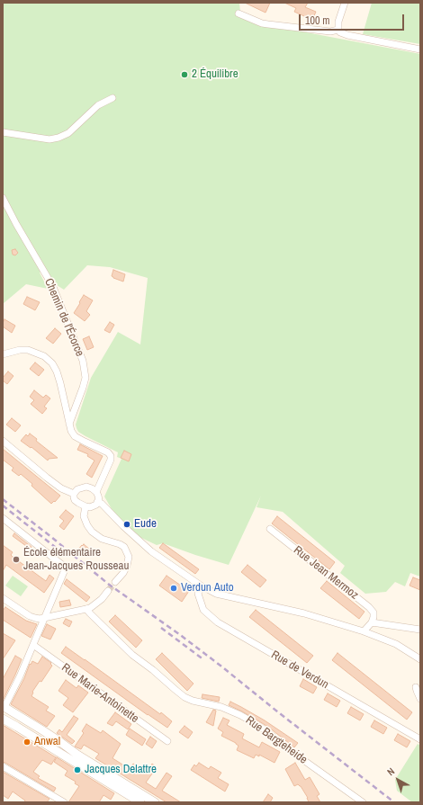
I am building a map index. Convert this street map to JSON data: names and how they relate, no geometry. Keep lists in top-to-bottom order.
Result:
{
  "streets": {
    "street": [
      "Chemin de l'Écorce",
      "Rue Jean Mermoz",
      "Rue de Verdun",
      "Rue Marie-Antoinette",
      "Rue Bargteheide"
    ]
  },
  "places": [
    "2 Équilibre",
    "Eude",
    "École élémentaire Jean-Jacques Rousseau",
    "Verdun Auto",
    "Anwal",
    "Jacques Delattre"
  ],
  "scale_bar": "100 m",
  "north": "top left"
}
